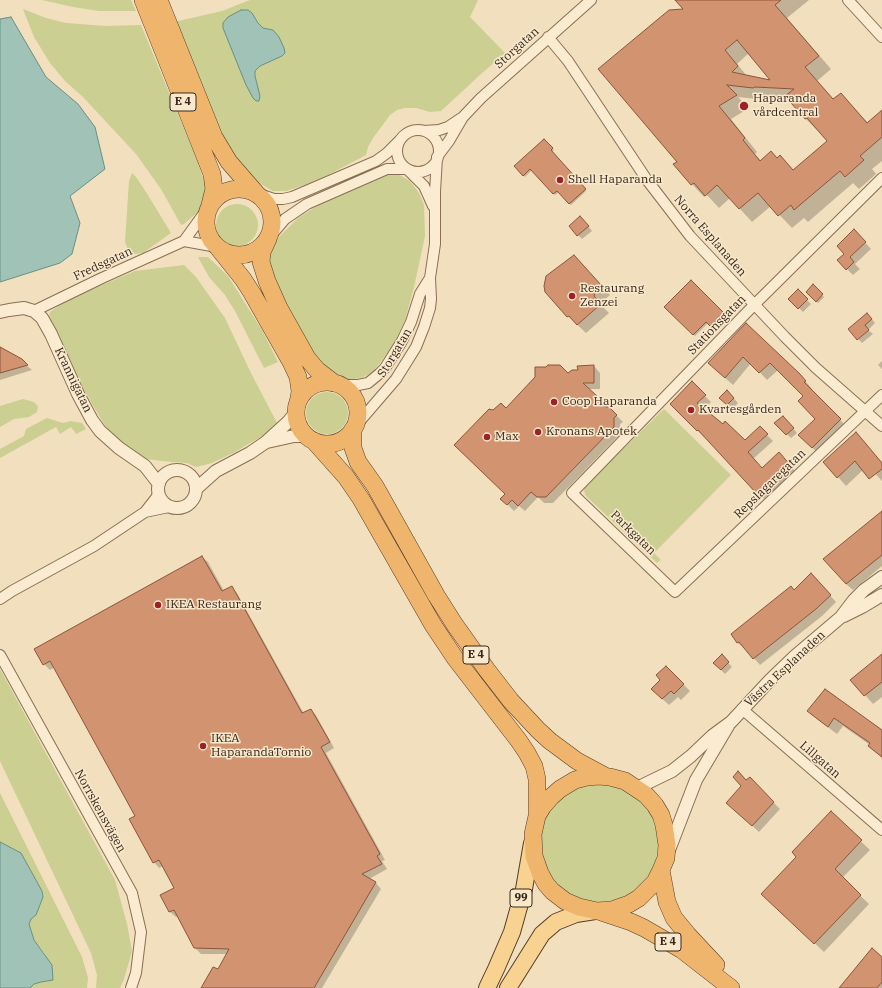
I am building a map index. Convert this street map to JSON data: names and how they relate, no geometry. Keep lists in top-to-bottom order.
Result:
{
  "streets": {
    "highway": ["E 4"],
    "main road": ["99"],
    "street": [
      "Storgatan",
      "Norra Esplanaden",
      "Fredsgatan",
      "Stationsgatan",
      "Krannigatan",
      "Repslagaregatan",
      "Parkgatan",
      "Västra Esplanaden",
      "Lillgatan",
      "Norrskensvägen"
    ]
  },
  "crossings": [
    ["Storgatan", "E 4"],
    ["Storgatan", "Norra Esplanaden"],
    ["E 4", "Fredsgatan"],
    ["E 4", "Västra Esplanaden"],
    ["E 4", "99"],
    ["Norra Esplanaden", "Stationsgatan"],
    ["Norra Esplanaden", "Repslagaregatan"],
    ["Fredsgatan", "Krannigatan"],
    ["Stationsgatan", "Parkgatan"],
    ["Repslagaregatan", "Parkgatan"],
    ["Västra Esplanaden", "Lillgatan"],
    ["Västra Esplanaden", "99"]
  ],
  "places": [
    "Haparanda vårdcentral",
    "Shell Haparanda",
    "Restaurang Zenzei",
    "Coop Haparanda",
    "Kvartesgården",
    "Kronans Apotek",
    "Max",
    "IKEA Restaurang",
    "IKEA HaparandaTornio"
  ]
}
